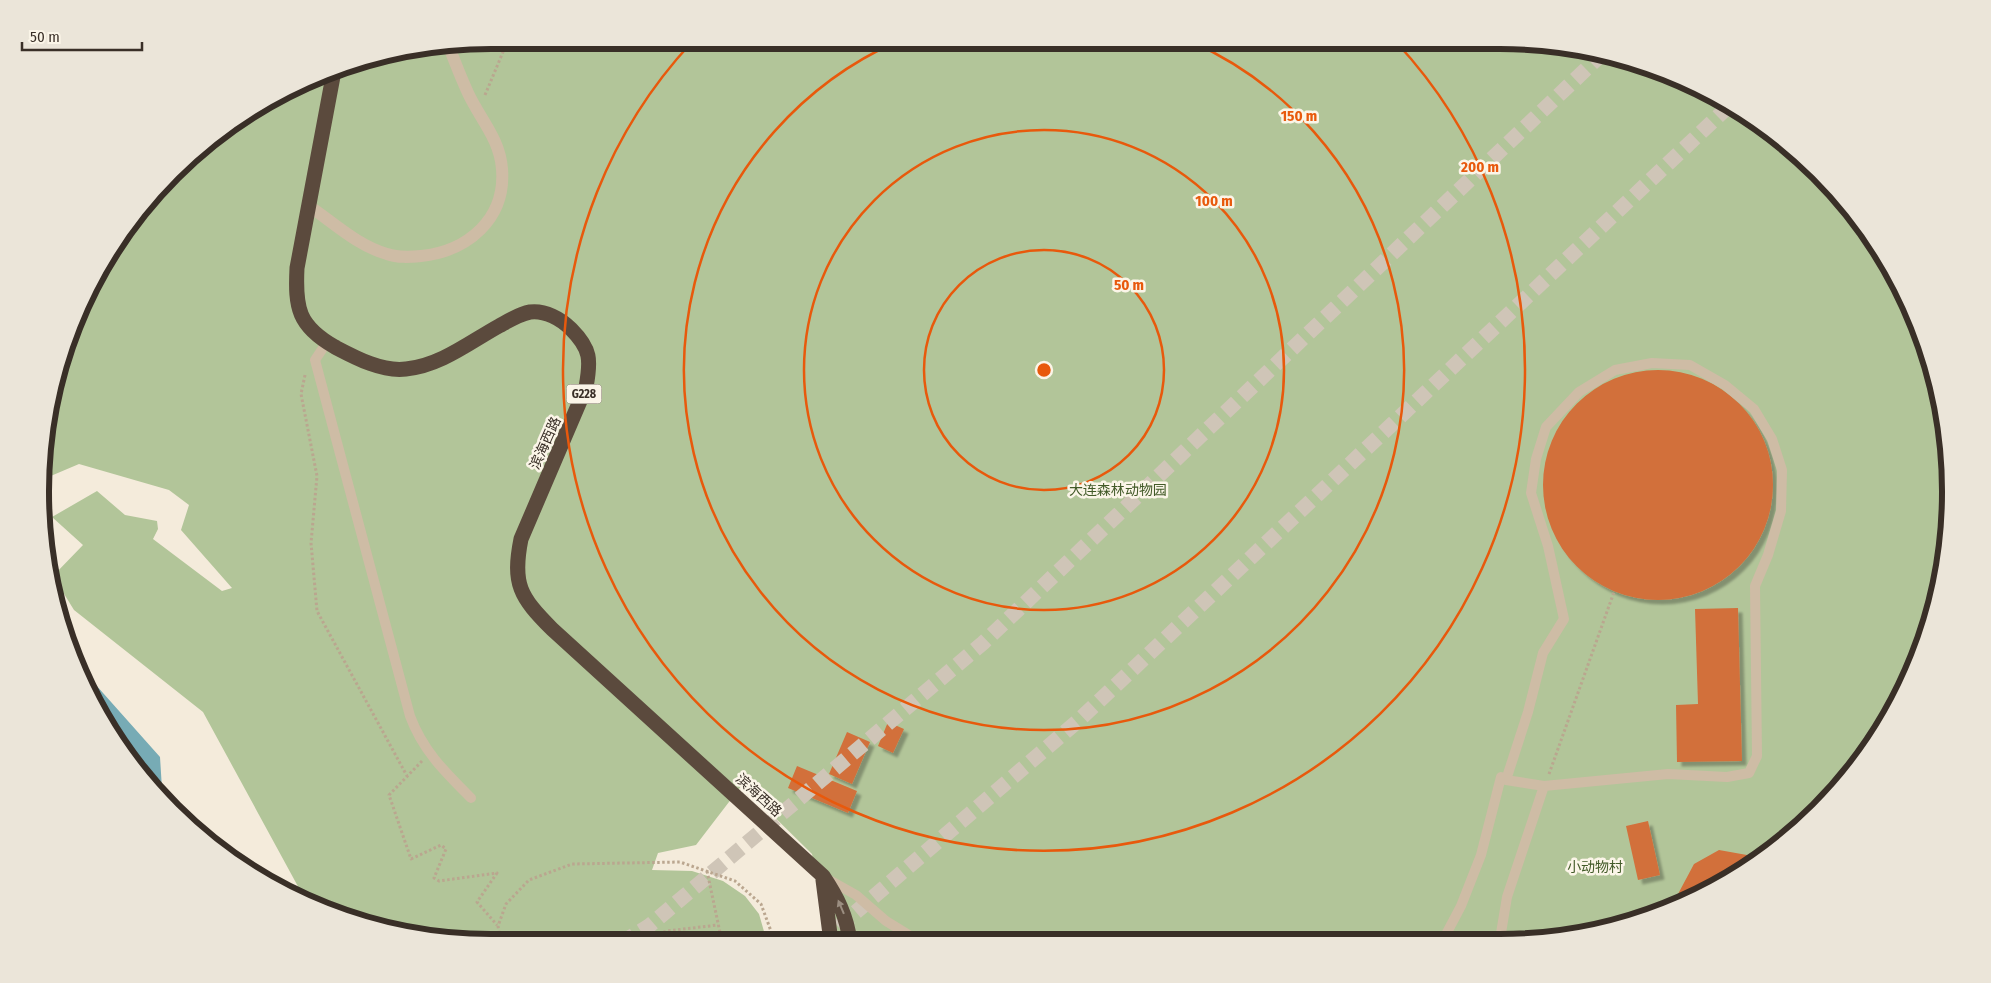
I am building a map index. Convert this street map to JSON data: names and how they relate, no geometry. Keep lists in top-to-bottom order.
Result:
{
  "streets": {
    "highway": ["G228", "滨海西路"]
  },
  "parks": ["大连森林动物园", "小动物村"],
  "scale_bar": "50 m",
  "rings": [
    "150 m",
    "200 m",
    "100 m",
    "50 m"
  ]
}
